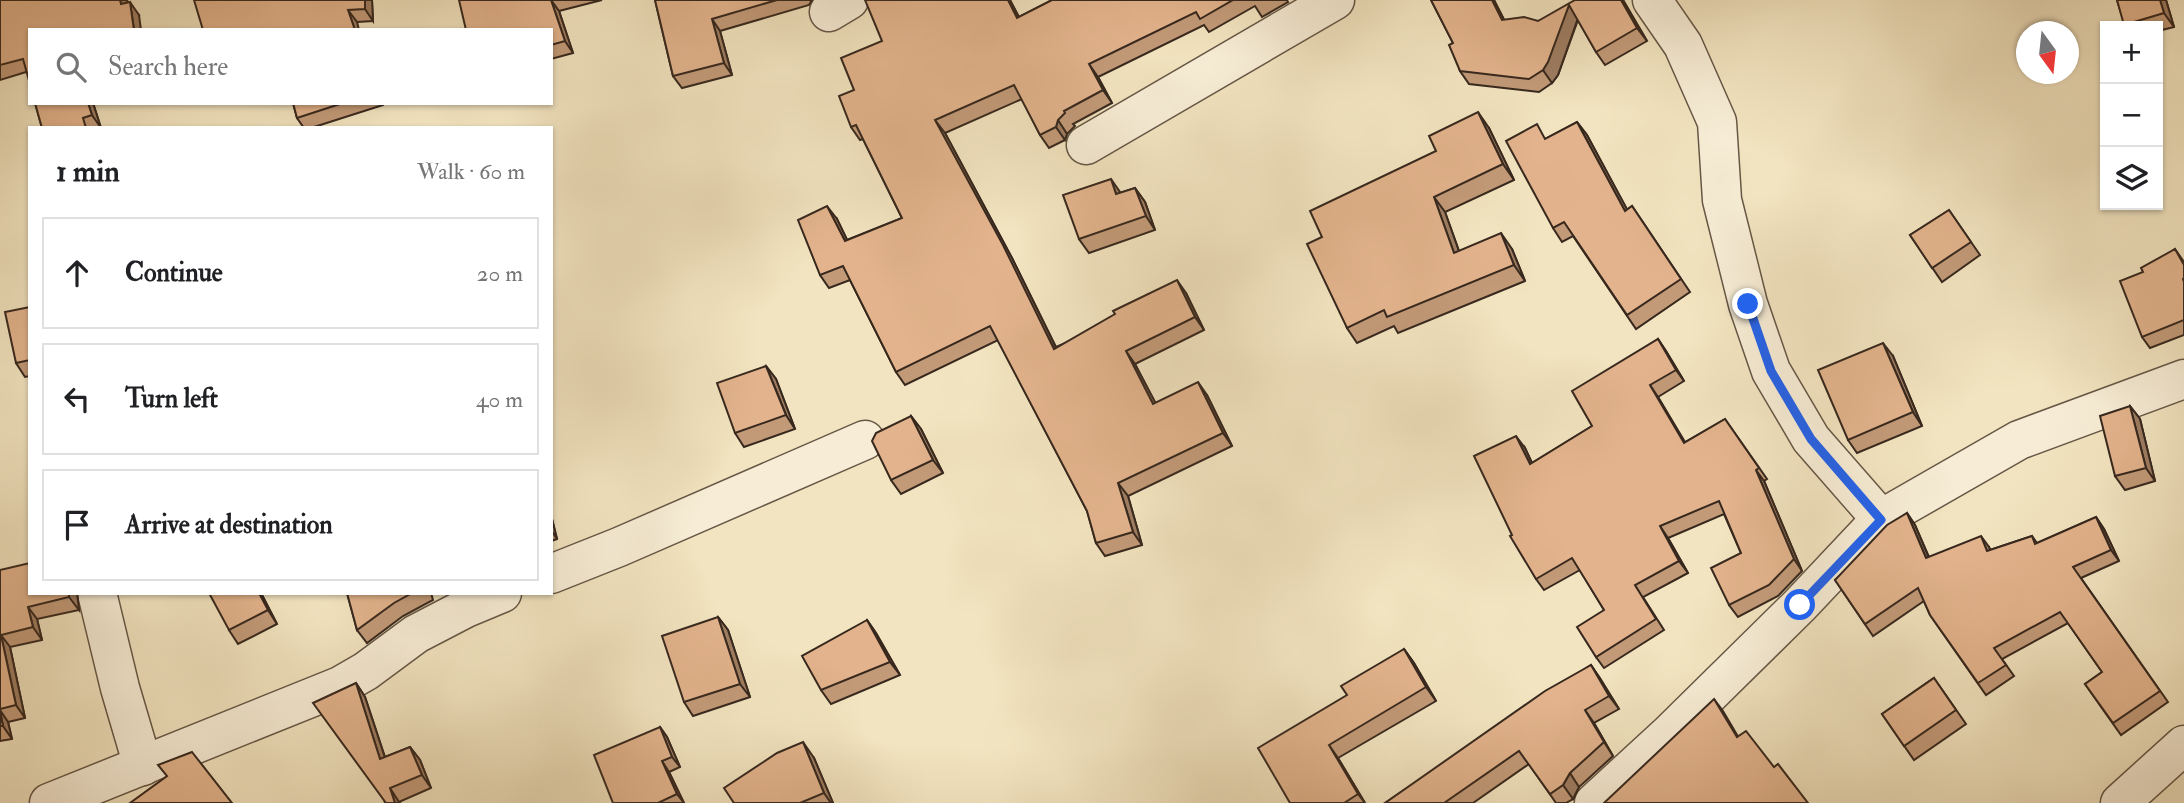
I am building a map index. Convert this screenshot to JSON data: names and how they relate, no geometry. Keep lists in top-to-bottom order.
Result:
{
  "north": "bottom",
  "page": {
    "map_buttons": ["+", "−"],
    "search": "Search here",
    "heading": ["1 min", "Walk · 60 m"],
    "list": [
      ["Continue", "20 m"],
      ["Turn left", "40 m"],
      "Arrive at destination"
    ]
  }
}
